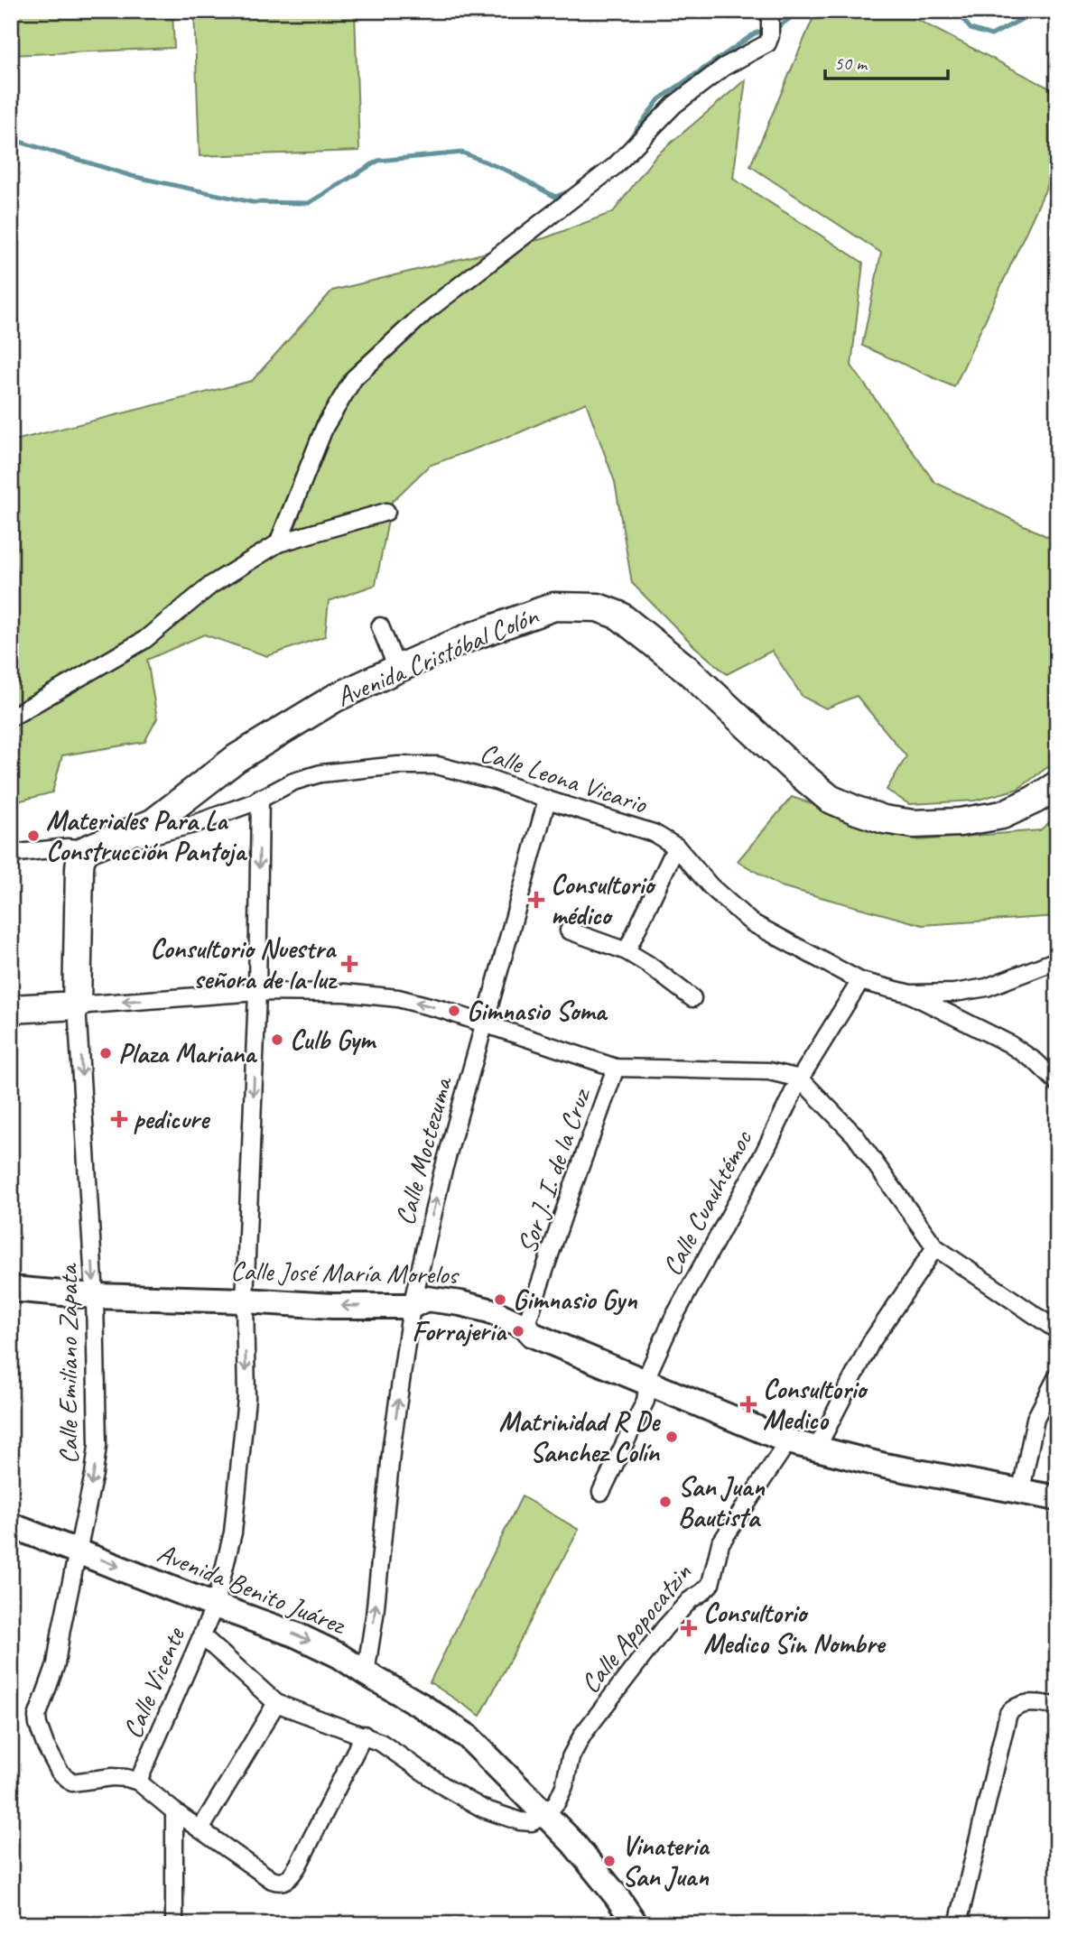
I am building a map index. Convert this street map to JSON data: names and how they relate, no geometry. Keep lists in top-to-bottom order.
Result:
{
  "streets": {
    "main road": ["Avenida Cristóbal Colón", "Calle José María Morelos", "Avenida Benito Juárez"],
    "street": [
      "Calle Leona Vicario",
      "Calle Moctezuma",
      "Sor J. I. de la Cruz",
      "Calle Cuauhtémoc",
      "Calle Emiliano Zapata",
      "Calle Apopocatzin",
      "Calle Vicente"
    ]
  },
  "crossings": [
    ["Avenida Cristóbal Colón", "Calle Leona Vicario"],
    ["Calle Leona Vicario", "Calle Moctezuma"],
    ["Calle Leona Vicario", "Calle Cuauhtémoc"],
    ["Calle Leona Vicario", "Calle Vicente"],
    ["Calle Moctezuma", "Calle José María Morelos"],
    ["Calle Moctezuma", "Avenida Benito Juárez"],
    ["Sor J. I. de la Cruz", "Calle José María Morelos"],
    ["Calle Cuauhtémoc", "Calle José María Morelos"],
    ["Calle José María Morelos", "Calle Emiliano Zapata"],
    ["Calle José María Morelos", "Calle Apopocatzin"],
    ["Calle José María Morelos", "Calle Vicente"],
    ["Calle Emiliano Zapata", "Avenida Benito Juárez"],
    ["Calle Emiliano Zapata", "Calle Vicente"],
    ["Avenida Benito Juárez", "Calle Apopocatzin"],
    ["Avenida Benito Juárez", "Calle Vicente"]
  ],
  "one_way": [
    "Calle Moctezuma",
    "Calle Emiliano Zapata",
    "Avenida Benito Juárez",
    "Calle Vicente"
  ],
  "places": {
    "other": [
      "Materiales Para La Construcción Pantoja",
      "Gimnasio Soma",
      "Culb Gym",
      "Plaza Mariana",
      "Gimnasio Gyn",
      "Forrajeria",
      "Matrinidad R De Sanchez Colín",
      "San Juan Bautista",
      "Vinateria San Juan"
    ],
    "health": [
      "Consultorio médico",
      "Consultorio Nuestra señora de la luz",
      "pedicure",
      "Consultorio Medico",
      "Consultorio Medico Sin Nombre"
    ]
  },
  "scale_bar": "50 m"
}
